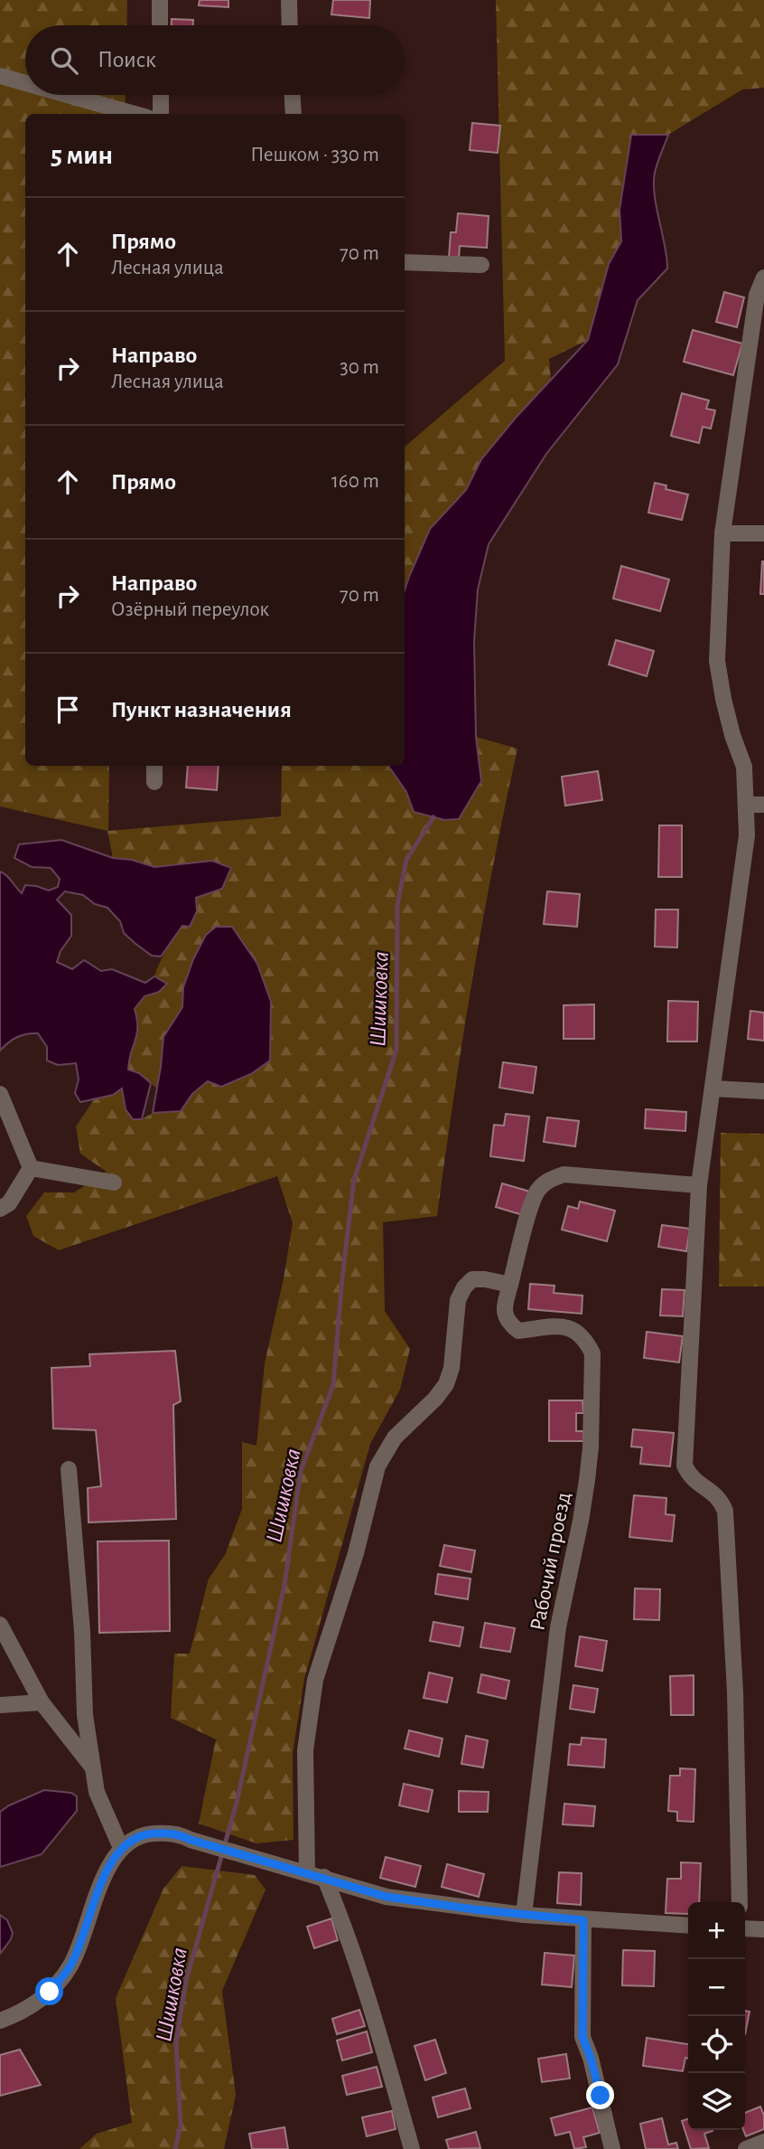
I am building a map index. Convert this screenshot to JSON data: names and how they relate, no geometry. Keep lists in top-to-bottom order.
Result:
{
  "streets": {
    "street": ["Рабочий проезд"]
  },
  "water": ["Шишковка"],
  "page": {
    "search": "Поиск",
    "heading": ["5 мин", "Пешком · 330 m"],
    "list": [
      ["Прямо", "Лесная улица", "70 m"],
      ["Направо", "Лесная улица", "30 m"],
      ["Прямо", "160 m"],
      ["Направо", "Озёрный переулок", "70 m"],
      "Пункт назначения"
    ],
    "map_buttons": ["+", "−"]
  }
}
